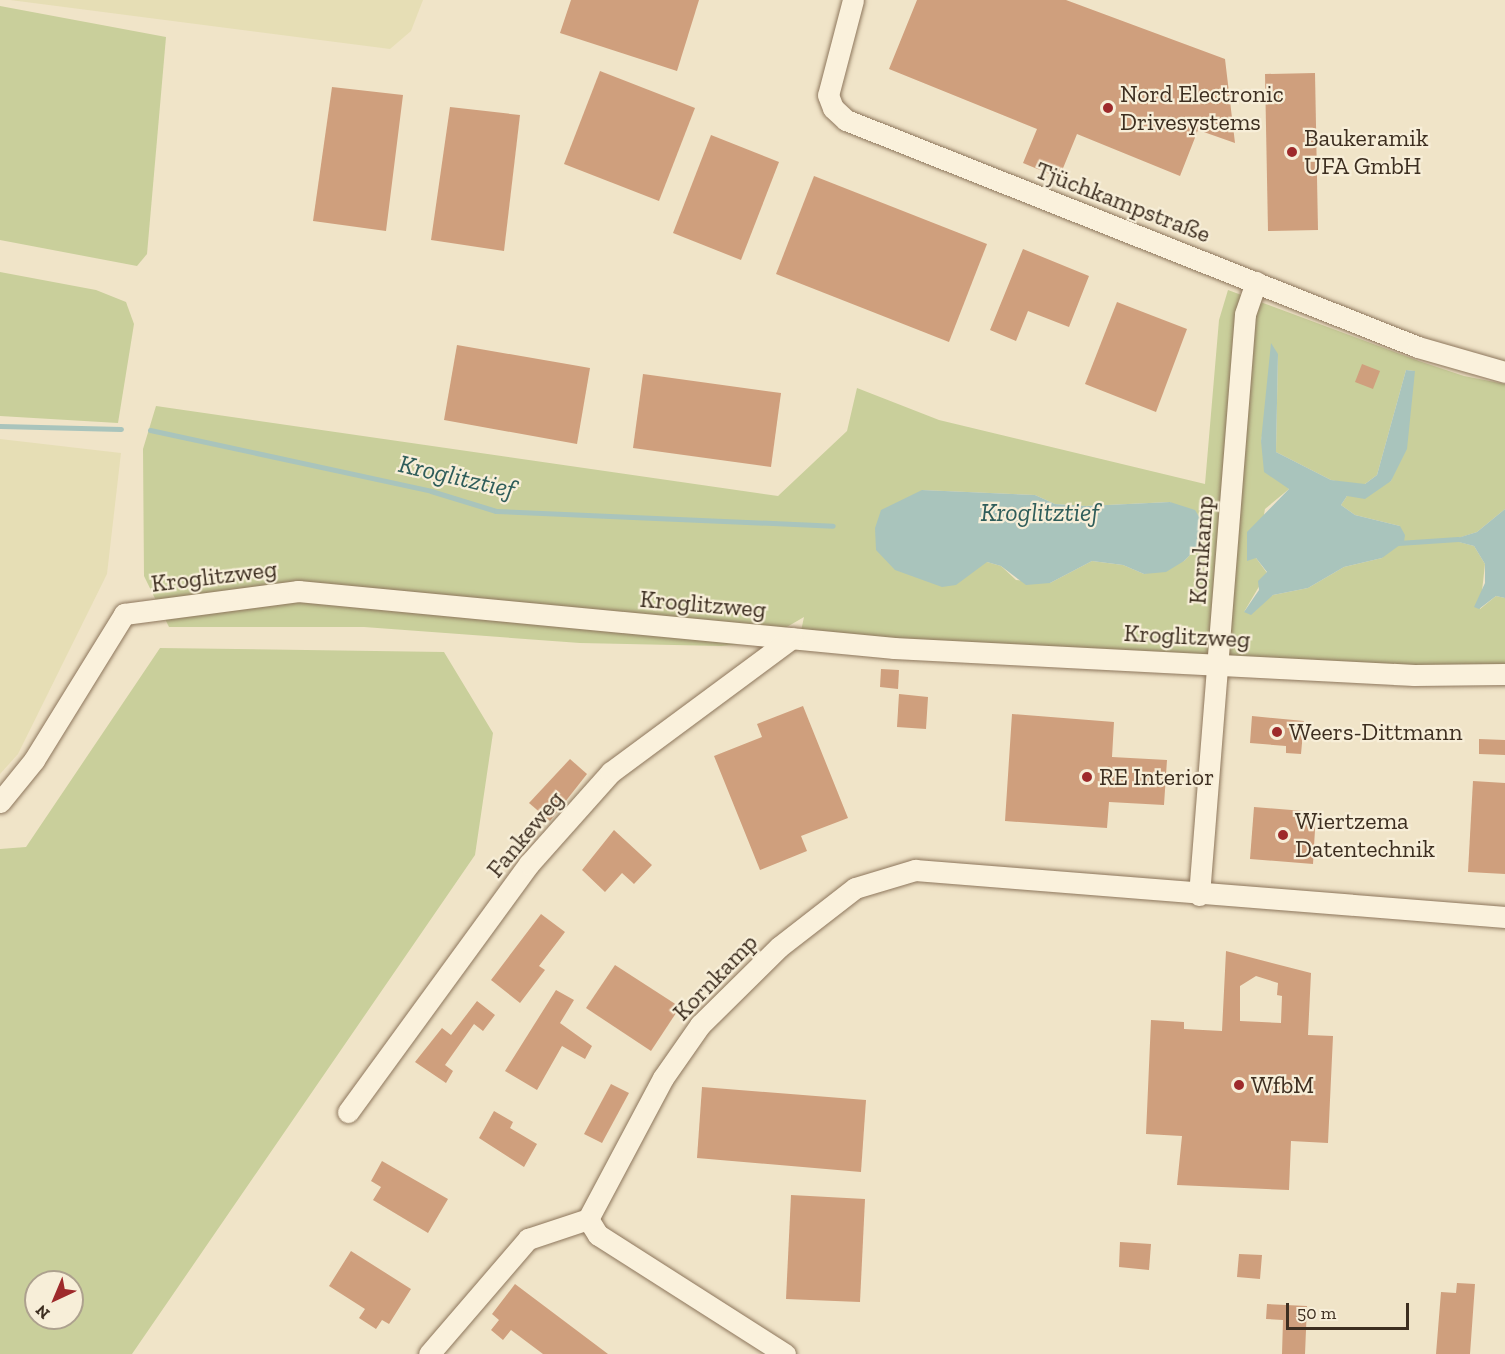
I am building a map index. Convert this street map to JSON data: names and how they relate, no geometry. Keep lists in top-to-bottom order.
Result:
{
  "streets": {
    "street": [
      "Tjüchkampstraße",
      "Kornkamp",
      "Kroglitzweg",
      "Fankeweg"
    ]
  },
  "crossings": [
    ["Tjüchkampstraße", "Kornkamp"],
    ["Kornkamp", "Kroglitzweg"],
    ["Kroglitzweg", "Fankeweg"]
  ],
  "water": ["Kroglitztief"],
  "places": [
    "Nord Electronic Drivesystems",
    "Baukeramik UFA GmbH",
    "Weers-Dittmann",
    "RE Interior",
    "Wiertzema Datentechnik",
    "WfbM"
  ],
  "scale_bar": "50 m",
  "north": "bottom left"
}
